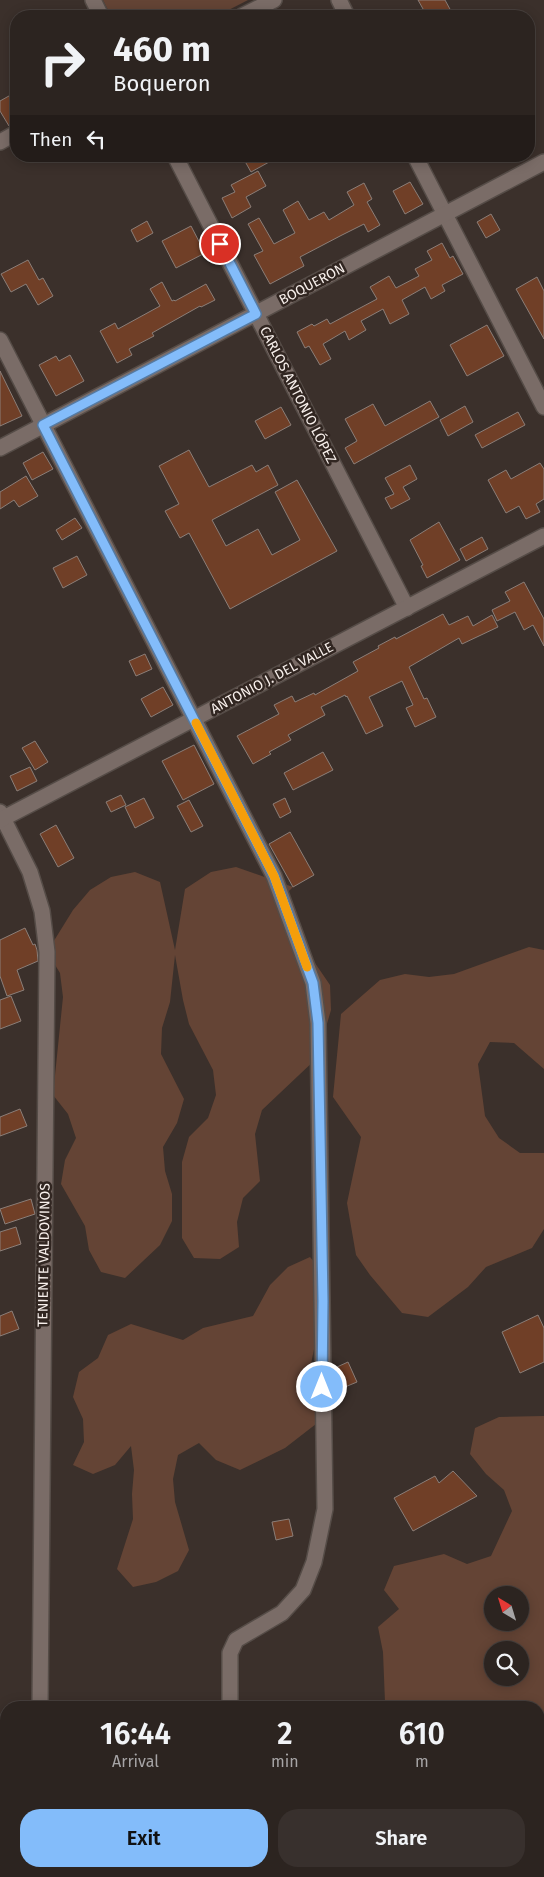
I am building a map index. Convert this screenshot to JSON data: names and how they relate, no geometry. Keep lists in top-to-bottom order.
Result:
{
  "streets": {
    "street": [
      "BOQUERON",
      "CARLOS ANTONIO LÓPEZ",
      "ANTONIO J. DEL VALLE",
      "TENIENTE VALDOVINOS"
    ]
  },
  "crossings": [
    ["BOQUERON", "CARLOS ANTONIO LÓPEZ"],
    ["CARLOS ANTONIO LÓPEZ", "ANTONIO J. DEL VALLE"],
    ["ANTONIO J. DEL VALLE", "TENIENTE VALDOVINOS"]
  ],
  "north": "top left",
  "page": {
    "turn": ["460 m", "Boqueron"],
    "then": "Then",
    "eta": [
      "16:44",
      "Arrival",
      "2",
      "min",
      "610",
      "m"
    ],
    "buttons": ["Exit", "Share"]
  }
}
